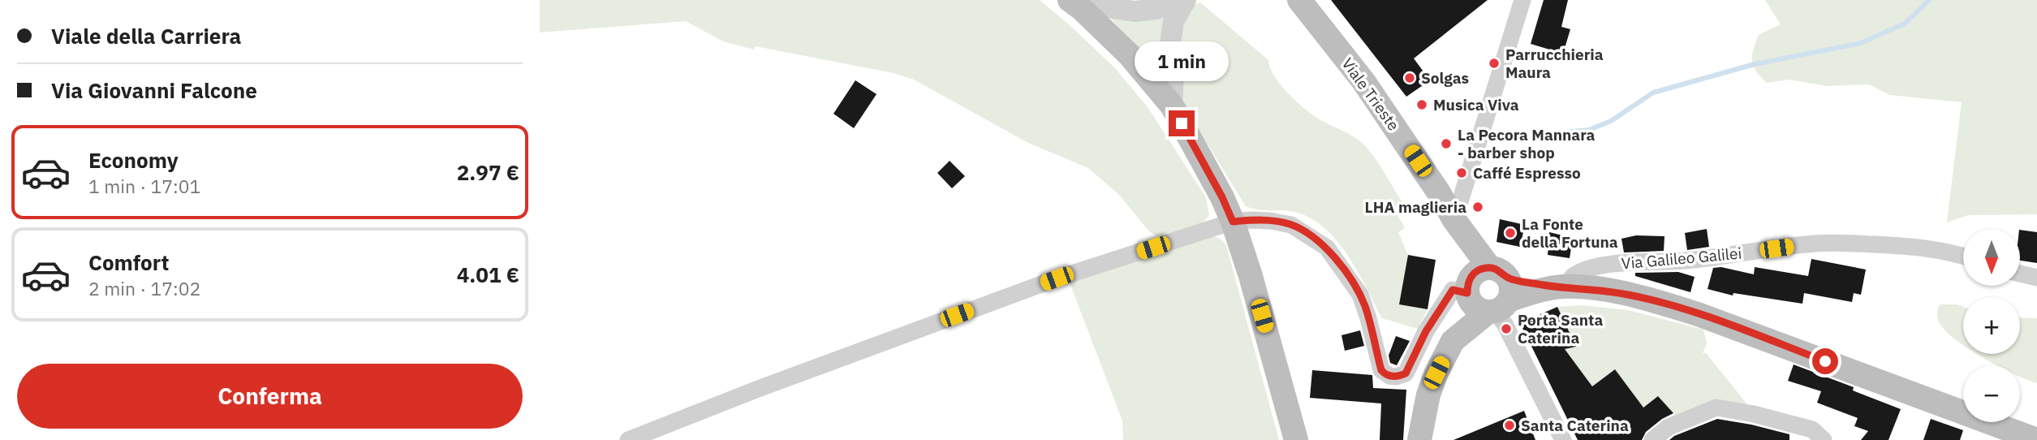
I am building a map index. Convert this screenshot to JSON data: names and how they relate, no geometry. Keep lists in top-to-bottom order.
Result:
{
  "streets": {
    "main road": ["Viale Trieste"],
    "street": ["Via Galileo Galilei"]
  },
  "places": [
    "Parrucchieria Maura",
    "Solgas",
    "Musica Viva",
    "La Pecora Mannara - barber shop",
    "Caffé Espresso",
    "LHA maglieria",
    "La Fonte della Fortuna",
    "Porta Santa Caterina",
    "Santa Caterina"
  ],
  "north": "bottom",
  "page": {
    "banner": ["Viale della Carriera", "Via Giovanni Falcone"],
    "bubble": "1 min",
    "list": [
      {
        "name": "Economy",
        "note": "1 min · 17:01",
        "value": "2.97 €"
      },
      {
        "name": "Comfort",
        "note": "2 min · 17:02",
        "value": "4.01 €"
      }
    ],
    "map_buttons": ["+", "−"],
    "buttons": "Conferma"
  }
}
